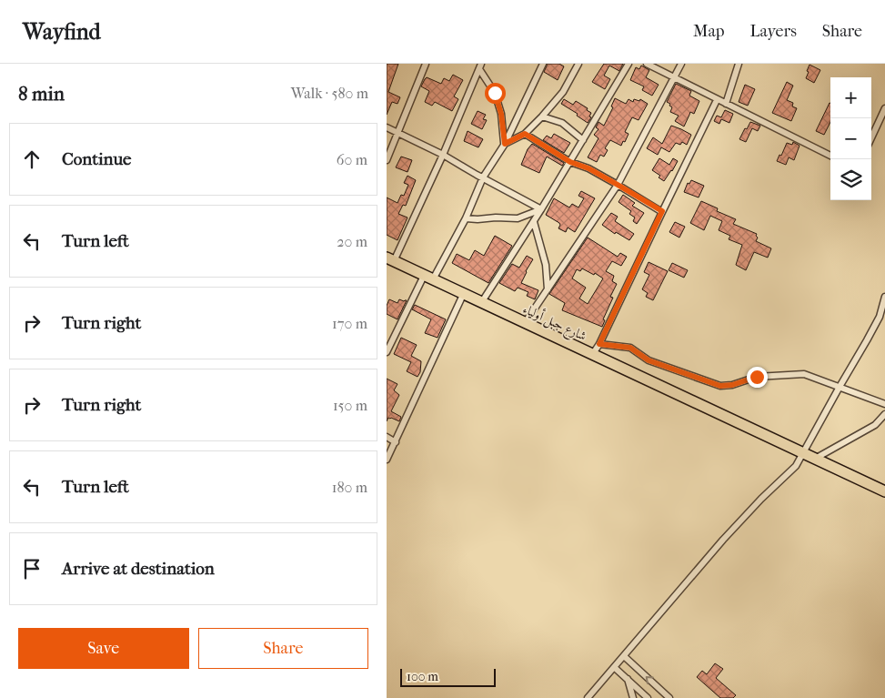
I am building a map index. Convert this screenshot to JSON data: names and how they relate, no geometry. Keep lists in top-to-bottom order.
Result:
{
  "streets": {
    "highway": ["شارع جبل أولياء"]
  },
  "scale_bar": "100 m",
  "page": {
    "header": "Wayfind",
    "nav": ["Map", "Layers", "Share"],
    "heading": ["8 min", "Walk · 580 m"],
    "map_buttons": ["+", "−"],
    "list": [
      ["Continue", "60 m"],
      ["Turn left", "20 m"],
      ["Turn right", "170 m"],
      ["Turn right", "150 m"],
      ["Turn left", "180 m"],
      "Arrive at destination"
    ],
    "buttons": ["Save", "Share"],
    "scale": "100 m"
  }
}
